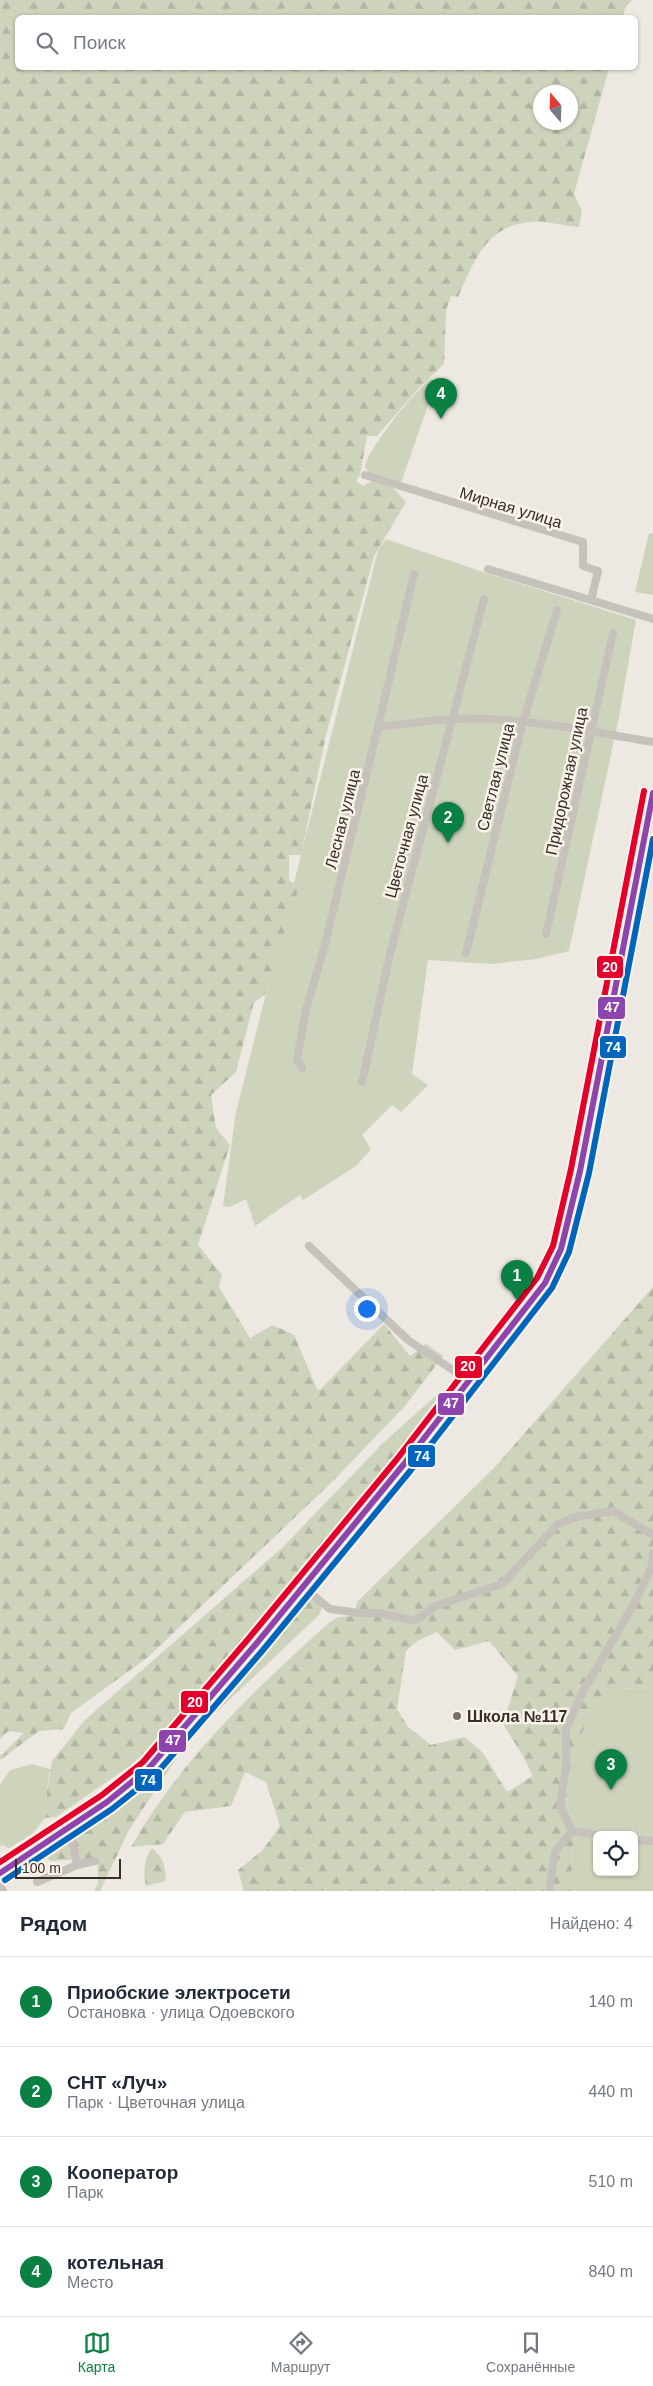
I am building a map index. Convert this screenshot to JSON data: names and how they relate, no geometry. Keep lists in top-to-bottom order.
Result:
{
  "streets": {
    "street": [
      "Мирная улица",
      "Светлая улица",
      "Придорожная улица",
      "Лесная улица",
      "Цветочная улица"
    ]
  },
  "places": ["Школа №117"],
  "lines": ["transit line 20", "transit line 47", "transit line 74"],
  "scale_bar": "100 m",
  "north": "top",
  "page": {
    "search": "Поиск",
    "pins": [
      "4",
      "2",
      "1",
      "3"
    ],
    "scale": "100 m",
    "heading": ["Рядом", "Найдено: 4"],
    "list": [
      {
        "mark": "1",
        "name": "Приобские электросети",
        "note": "Остановка · улица Одоевского",
        "value": "140 m"
      },
      {
        "mark": "2",
        "name": "СНТ «Луч»",
        "note": "Парк · Цветочная улица",
        "value": "440 m"
      },
      {
        "mark": "3",
        "name": "Кооператор",
        "note": "Парк",
        "value": "510 m"
      },
      {
        "mark": "4",
        "name": "котельная",
        "note": "Место",
        "value": "840 m"
      }
    ],
    "nav": ["Карта", "Маршрут", "Сохранённые"]
  }
}
